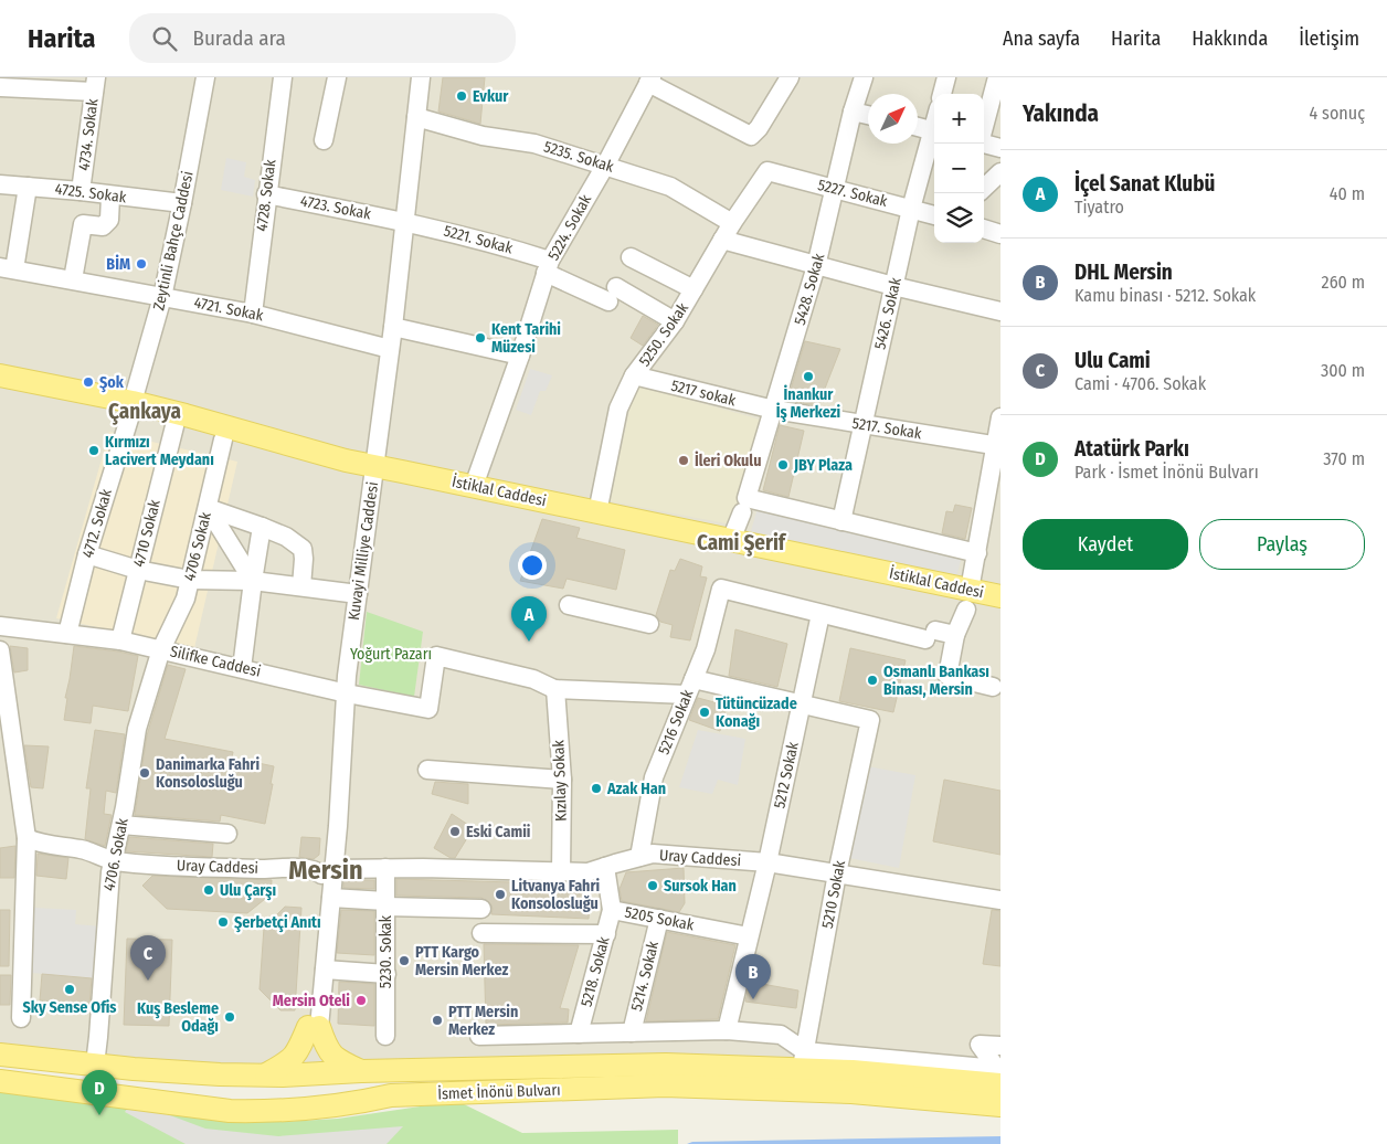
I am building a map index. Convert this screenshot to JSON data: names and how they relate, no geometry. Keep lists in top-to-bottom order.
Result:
{
  "streets": {
    "main road": ["İstiklal Caddesi", "İsmet İnönü Bulvarı"],
    "street": [
      "4734. Sokak",
      "5235. Sokak",
      "4725. Sokak",
      "5227. Sokak",
      "4728. Sokak",
      "4723. Sokak",
      "5224. Sokak",
      "5221. Sokak",
      "Zeytinli Bahçe Caddesi",
      "5428. Sokak",
      "4721. Sokak",
      "5426. Sokak",
      "5250. Sokak",
      "5217 sokak",
      "5217. Sokak",
      "4712. Sokak",
      "4710 Sokak",
      "4706 Sokak",
      "Kuvayi Milliye Caddesi",
      "Silifke Caddesi",
      "5216 Sokak",
      "5212 Sokak",
      "Kızılay Sokak",
      "4706. Sokak",
      "Uray Caddesi",
      "5210 Sokak",
      "5205 Sokak",
      "5230. Sokak",
      "5218. Sokak",
      "5214. Sokak"
    ]
  },
  "crossings": [
    ["4734. Sokak", "4725. Sokak"],
    ["5235. Sokak", "5224. Sokak"],
    ["5235. Sokak", "5250. Sokak"],
    ["5235. Sokak", "Kuvayi Milliye Caddesi"],
    ["4725. Sokak", "Zeytinli Bahçe Caddesi"],
    ["5227. Sokak", "5428. Sokak"],
    ["5227. Sokak", "5426. Sokak"],
    ["5227. Sokak", "5250. Sokak"],
    ["4728. Sokak", "4723. Sokak"],
    ["4728. Sokak", "4721. Sokak"],
    ["4723. Sokak", "5221. Sokak"],
    ["4723. Sokak", "Kuvayi Milliye Caddesi"],
    ["5224. Sokak", "5221. Sokak"],
    ["5224. Sokak", "İstiklal Caddesi"],
    ["5221. Sokak", "5250. Sokak"],
    ["5221. Sokak", "Kuvayi Milliye Caddesi"],
    ["Zeytinli Bahçe Caddesi", "4721. Sokak"],
    ["Zeytinli Bahçe Caddesi", "İstiklal Caddesi"],
    ["Zeytinli Bahçe Caddesi", "4712. Sokak"],
    ["5428. Sokak", "5217 sokak"],
    ["5428. Sokak", "5217. Sokak"],
    ["5428. Sokak", "İstiklal Caddesi"],
    ["4721. Sokak", "Kuvayi Milliye Caddesi"],
    ["5426. Sokak", "5217. Sokak"],
    ["5250. Sokak", "5217 sokak"],
    ["5250. Sokak", "İstiklal Caddesi"],
    ["5217 sokak", "5217. Sokak"],
    ["İstiklal Caddesi", "4712. Sokak"],
    ["İstiklal Caddesi", "Kuvayi Milliye Caddesi"],
    ["4712. Sokak", "Silifke Caddesi"],
    ["4710 Sokak", "Silifke Caddesi"],
    ["4706 Sokak", "Silifke Caddesi"],
    ["4706 Sokak", "4706. Sokak"],
    ["Kuvayi Milliye Caddesi", "Silifke Caddesi"],
    ["Kuvayi Milliye Caddesi", "Uray Caddesi"],
    ["Silifke Caddesi", "Kızılay Sokak"],
    ["Silifke Caddesi", "4706. Sokak"],
    ["5216 Sokak", "5212 Sokak"],
    ["5216 Sokak", "Uray Caddesi"],
    ["5212 Sokak", "Uray Caddesi"],
    ["5212 Sokak", "5210 Sokak"],
    ["5212 Sokak", "5205 Sokak"],
    ["Kızılay Sokak", "Uray Caddesi"],
    ["4706. Sokak", "Uray Caddesi"],
    ["4706. Sokak", "İsmet İnönü Bulvarı"],
    ["Uray Caddesi", "5210 Sokak"],
    ["Uray Caddesi", "5205 Sokak"],
    ["Uray Caddesi", "5230. Sokak"],
    ["5210 Sokak", "İsmet İnönü Bulvarı"],
    ["5205 Sokak", "5218. Sokak"],
    ["5205 Sokak", "5214. Sokak"]
  ],
  "districts": ["Çankaya", "Cami Şerif", "Mersin"],
  "parks": ["Yoğurt Pazarı"],
  "places": [
    "Evkur",
    "BİM",
    "Kent Tarihi Müzesi",
    "İnankur İş Merkezi",
    "Şok",
    "Kırmızı Lacivert Meydanı",
    "İleri Okulu",
    "JBY Plaza",
    "Osmanlı Bankası Binası, Mersin",
    "Tütüncüzade Konağı",
    "Danimarka Fahri Konsolosluğu",
    "Azak Han",
    "Eski Camii",
    "Sursok Han",
    "Ulu Çarşı",
    "Litvanya Fahri Konsolosluğu",
    "Şerbetçi Anıtı",
    "PTT Kargo Mersin Merkez",
    "Sky Sense Ofis",
    "Mersin Oteli",
    "Kuş Besleme Odağı",
    "PTT Mersin Merkez"
  ],
  "north": "top right",
  "page": {
    "header": "Harita",
    "search": "Burada ara",
    "nav": [
      "Ana sayfa",
      "Harita",
      "Hakkında",
      "İletişim"
    ],
    "heading": ["Yakında", "4 sonuç"],
    "map_buttons": ["+", "−"],
    "list": [
      {
        "mark": "A",
        "name": "İçel Sanat Klubü",
        "note": "Tiyatro",
        "value": "40 m"
      },
      {
        "mark": "B",
        "name": "DHL Mersin",
        "note": "Kamu binası · 5212. Sokak",
        "value": "260 m"
      },
      {
        "mark": "C",
        "name": "Ulu Cami",
        "note": "Cami · 4706. Sokak",
        "value": "300 m"
      },
      {
        "mark": "D",
        "name": "Atatürk Parkı",
        "note": "Park · İsmet İnönü Bulvarı",
        "value": "370 m"
      }
    ],
    "buttons": ["Kaydet", "Paylaş"],
    "pins": [
      "A",
      "C",
      "B",
      "D"
    ]
  }
}
